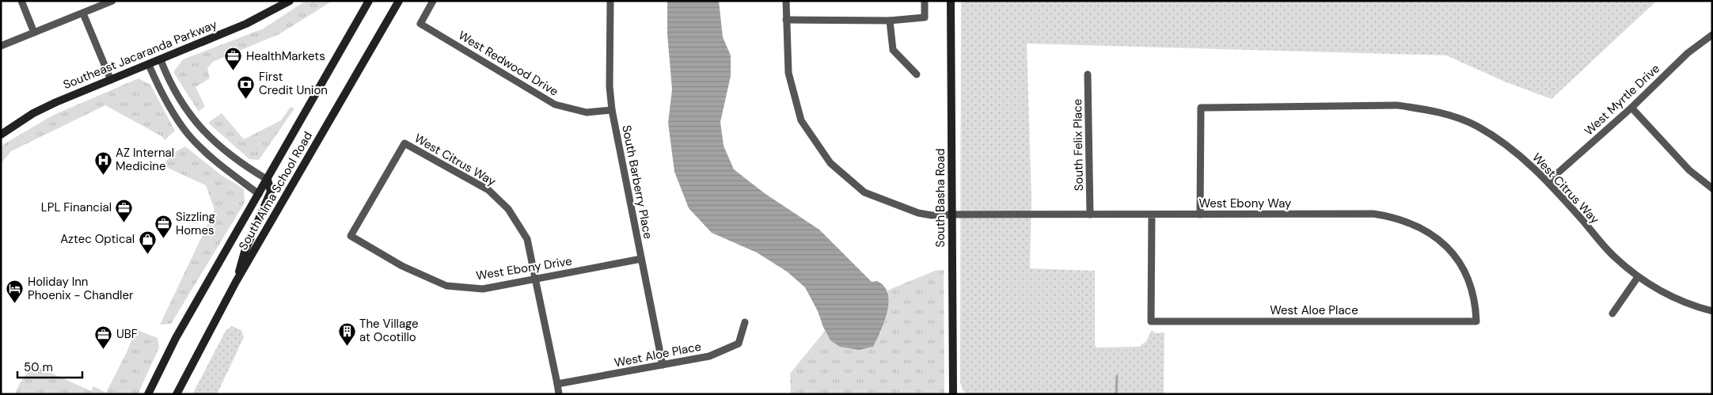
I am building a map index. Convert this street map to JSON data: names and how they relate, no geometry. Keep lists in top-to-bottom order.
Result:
{
  "streets": {
    "main road": ["Southeast Jacaranda Parkway", "South Alma School Road", "South Basha Road"],
    "street": [
      "West Redwood Drive",
      "West Myrtle Drive",
      "South Felix Place",
      "West Citrus Way",
      "South Barberry Place",
      "West Ebony Way",
      "West Ebony Drive",
      "West Aloe Place"
    ]
  },
  "crossings": [
    ["West Redwood Drive", "South Barberry Place"],
    ["West Myrtle Drive", "West Citrus Way"],
    ["South Felix Place", "West Ebony Way"],
    ["West Citrus Way", "West Ebony Way"],
    ["West Citrus Way", "West Ebony Drive"],
    ["West Citrus Way", "West Aloe Place"],
    ["South Barberry Place", "West Ebony Drive"],
    ["South Barberry Place", "West Aloe Place"],
    ["South Basha Road", "West Ebony Way"],
    ["West Ebony Way", "West Aloe Place"]
  ],
  "places": {
    "office": [
      "HealthMarkets",
      "LPL Financial",
      "Sizzling Homes",
      "UBF"
    ],
    "bank": ["First Credit Union"],
    "hospital": ["AZ Internal Medicine"],
    "shop": ["Aztec Optical"],
    "hotel": ["Holiday Inn Phoenix - Chandler"],
    "building": ["The Village at Ocotillo"]
  },
  "scale_bar": "50 m"
}
